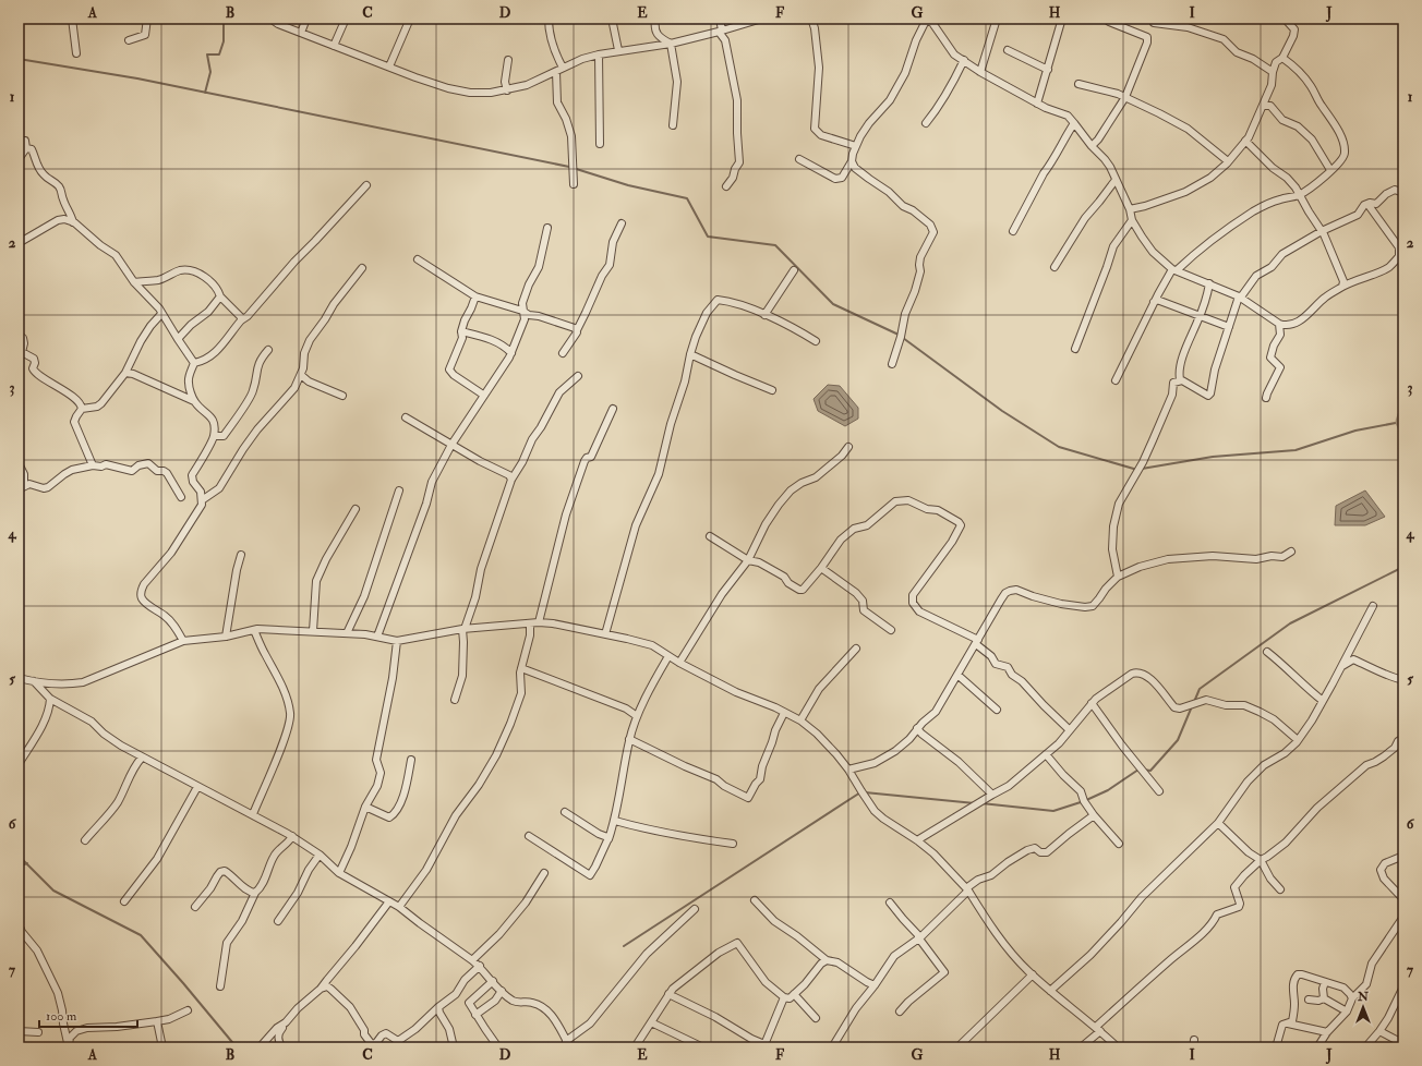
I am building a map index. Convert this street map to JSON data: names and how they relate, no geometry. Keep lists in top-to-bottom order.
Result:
{
  "scale_bar": "100 m",
  "north": "top",
  "grid": {
    "columns": [
      "A",
      "B",
      "C",
      "D",
      "E",
      "F",
      "G",
      "H",
      "I",
      "J"
    ],
    "rows": [
      "1",
      "2",
      "3",
      "4",
      "5",
      "6",
      "7"
    ]
  }
}
